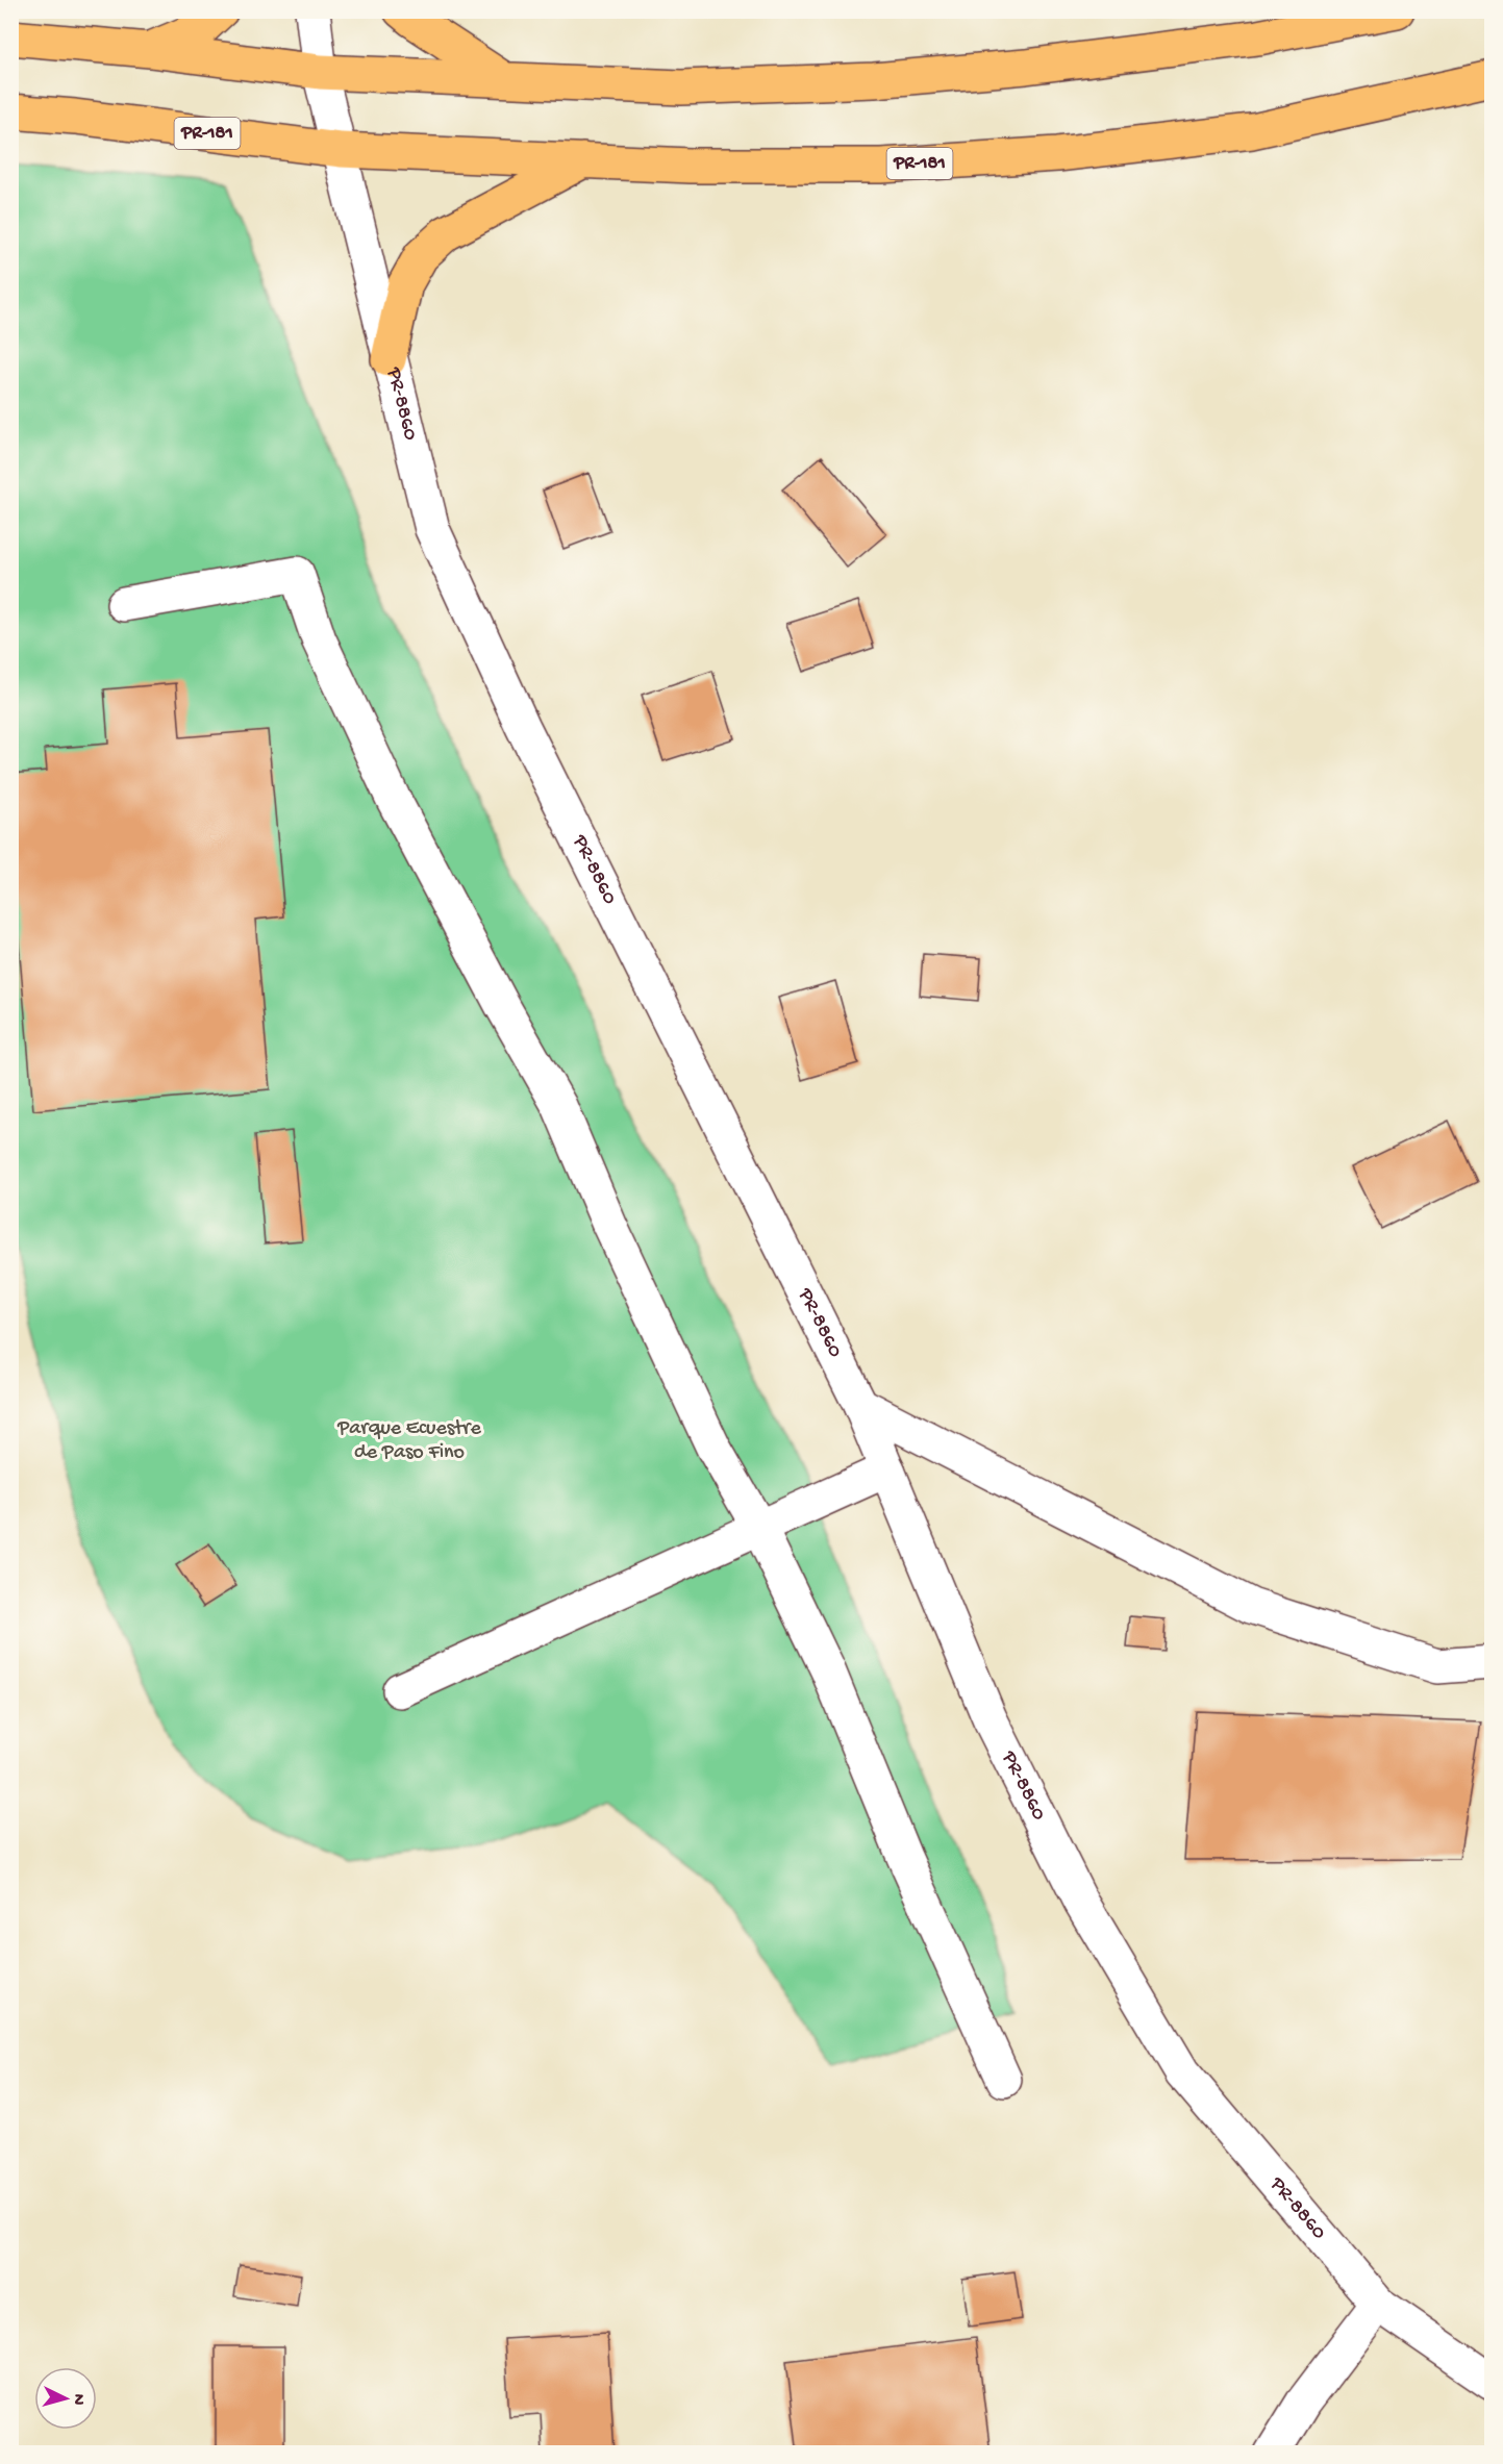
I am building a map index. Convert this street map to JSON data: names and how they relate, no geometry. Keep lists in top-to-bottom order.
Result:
{
  "streets": {
    "main road": ["PR-181"],
    "street": ["PR-8860"]
  },
  "crossings": [
    ["PR-181", "PR-8860"]
  ],
  "parks": ["Parque Ecuestre de Paso Fino"],
  "north": "right"
}
